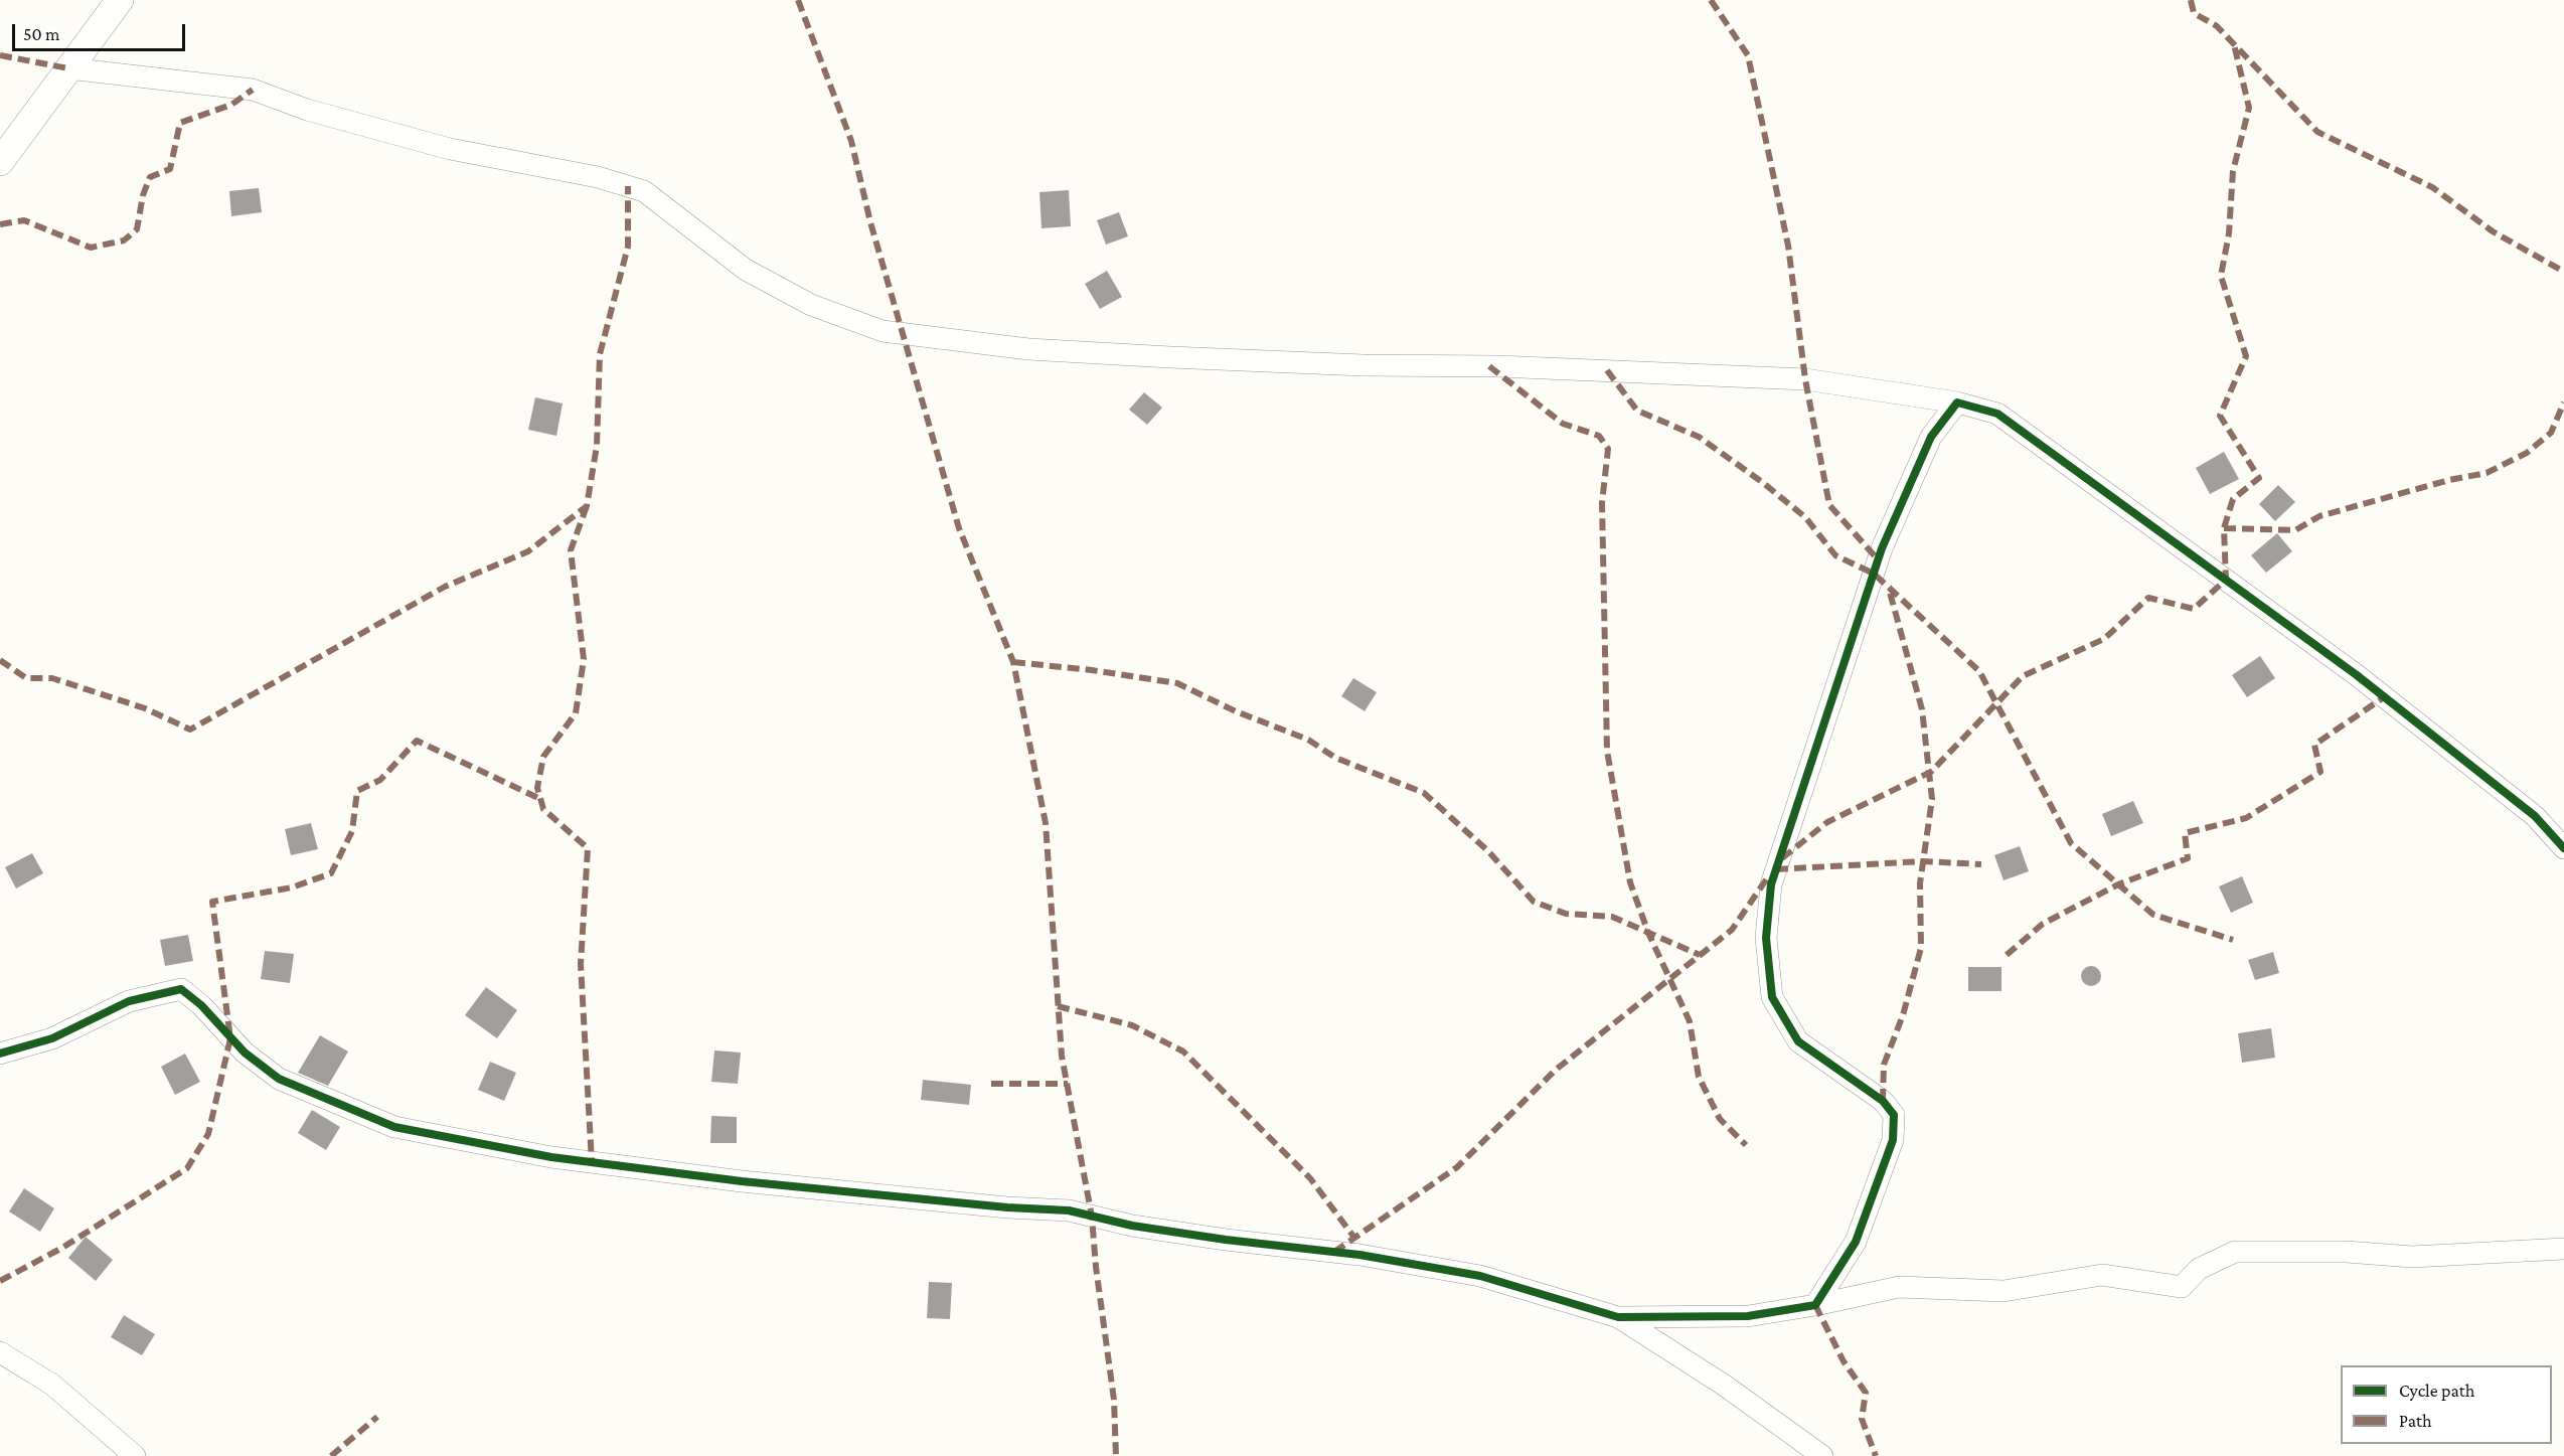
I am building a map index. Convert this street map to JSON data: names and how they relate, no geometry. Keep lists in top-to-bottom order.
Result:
{
  "legend": ["Cycle path", "Path"],
  "scale_bar": "50 m"
}
